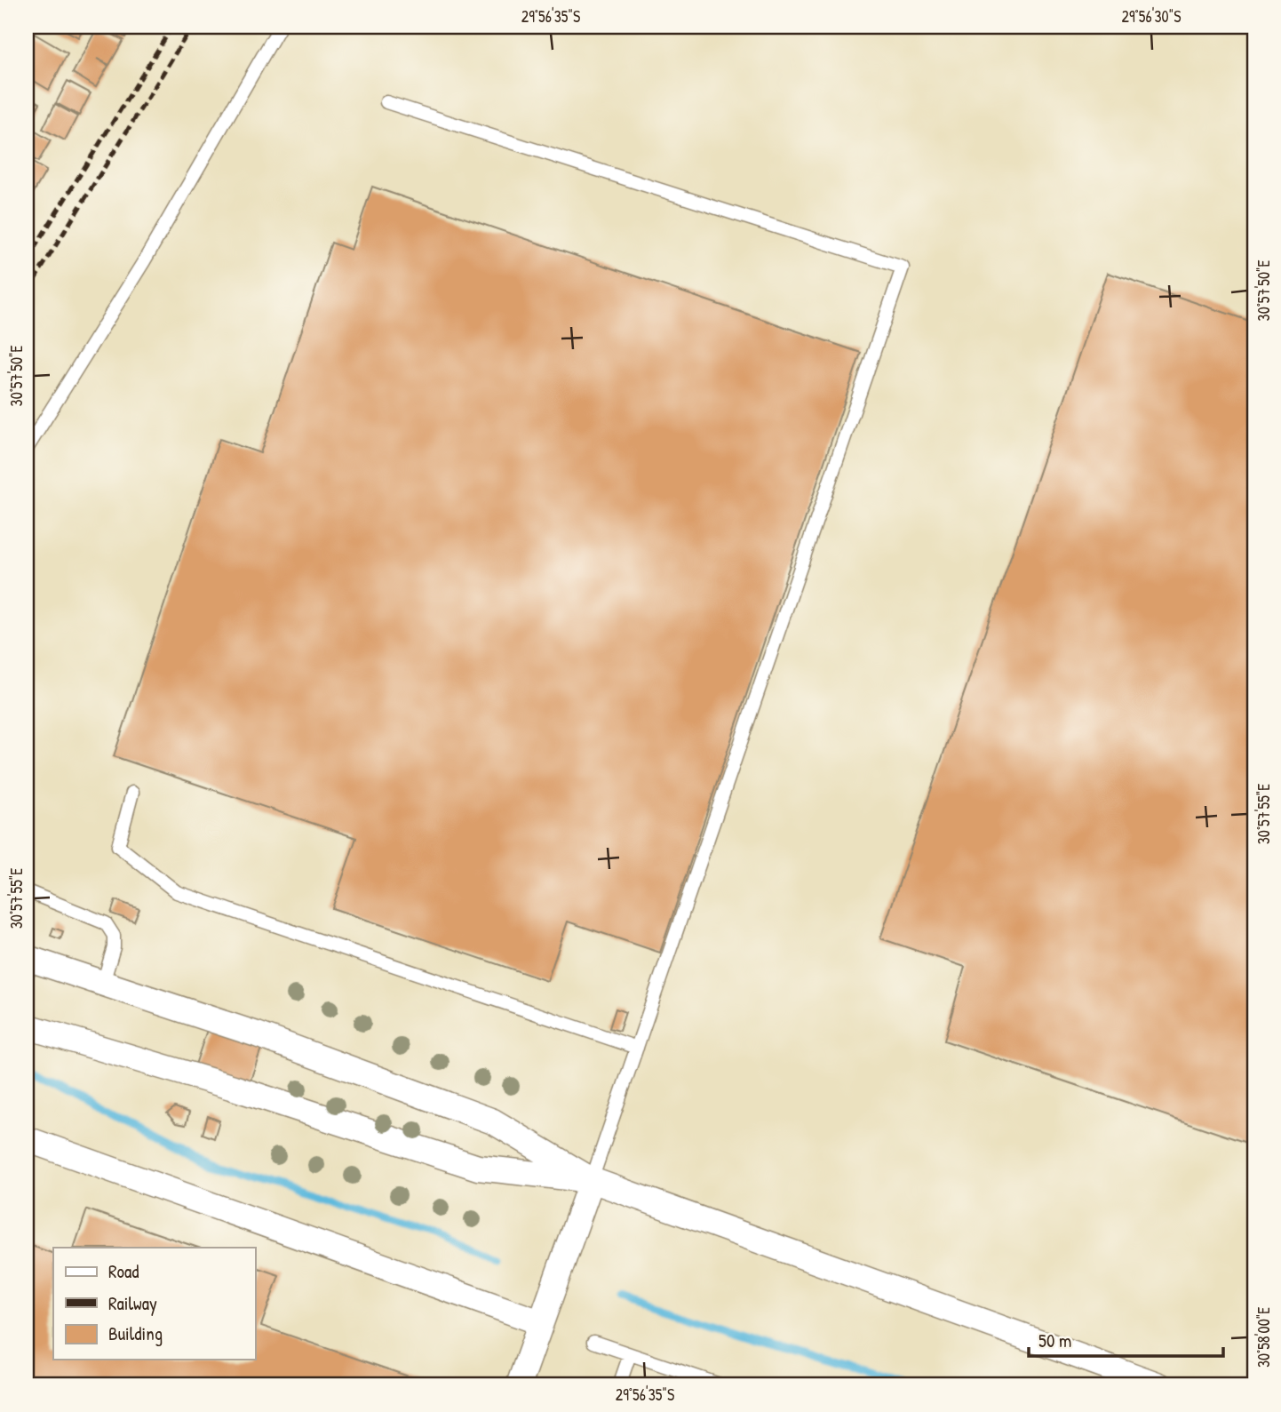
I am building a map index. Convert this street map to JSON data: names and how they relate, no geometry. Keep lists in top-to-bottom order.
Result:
{
  "legend": ["Road", "Railway", "Building"],
  "scale_bar": "50 m",
  "coordinates": [
    "29°56'35\"S",
    "29°56'30\"S",
    "30°57'50\"E",
    "30°57'55\"E",
    "30°58'00\"E"
  ]
}
